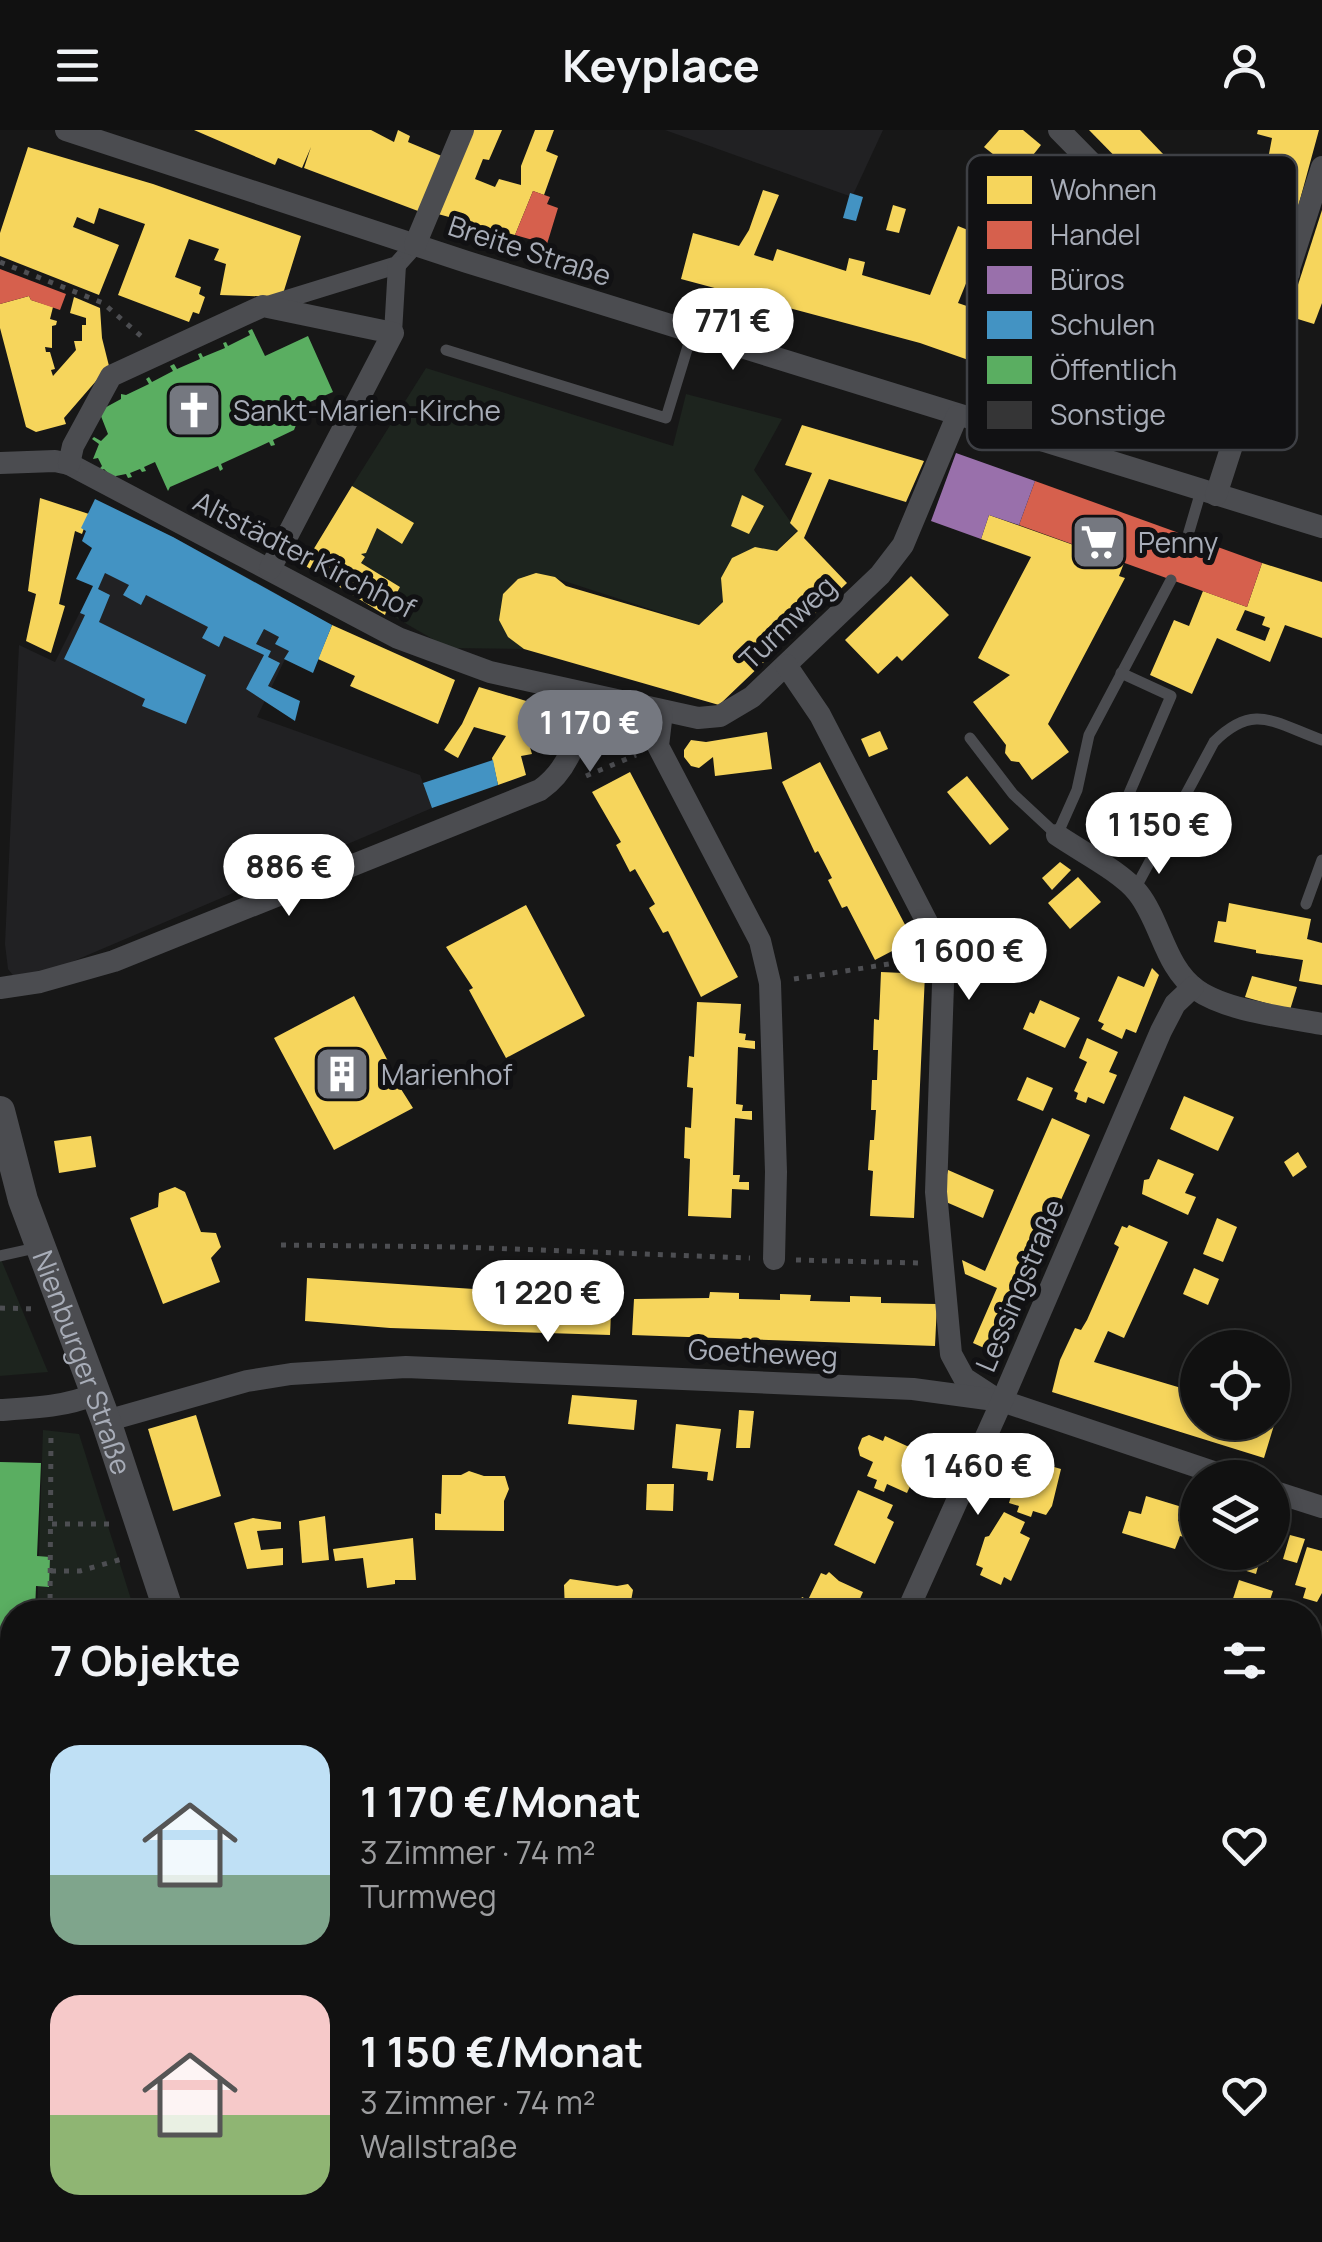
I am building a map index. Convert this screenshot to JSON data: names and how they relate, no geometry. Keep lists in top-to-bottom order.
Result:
{
  "streets": {
    "street": [
      "Breite Straße",
      "Altstädter Kirchhof",
      "Turmweg",
      "Lessingstraße",
      "Goetheweg",
      "Nienburger Straße"
    ]
  },
  "crossings": [
    ["Breite Straße", "Turmweg"],
    ["Altstädter Kirchhof", "Turmweg"],
    ["Lessingstraße", "Goetheweg"],
    ["Goetheweg", "Nienburger Straße"]
  ],
  "places": {
    "church": ["Sankt-Marien-Kirche"],
    "supermarket": ["Penny"],
    "building": ["Marienhof"]
  },
  "legend": [
    "Wohnen",
    "Handel",
    "Büros",
    "Schulen",
    "Öffentlich",
    "Sonstige"
  ],
  "page": {
    "header": "Keyplace",
    "price": [
      "771 €",
      "1 170 €",
      "1 150 €",
      "886 €",
      "1 600 €",
      "1 220 €",
      "1 460 €"
    ],
    "heading": "7 Objekte",
    "list": [
      {
        "name": "1 170 €/Monat",
        "note": "3 Zimmer · 74 m² · Turmweg"
      },
      {
        "name": "1 150 €/Monat",
        "note": "3 Zimmer · 74 m² · Wallstraße"
      }
    ]
  }
}
